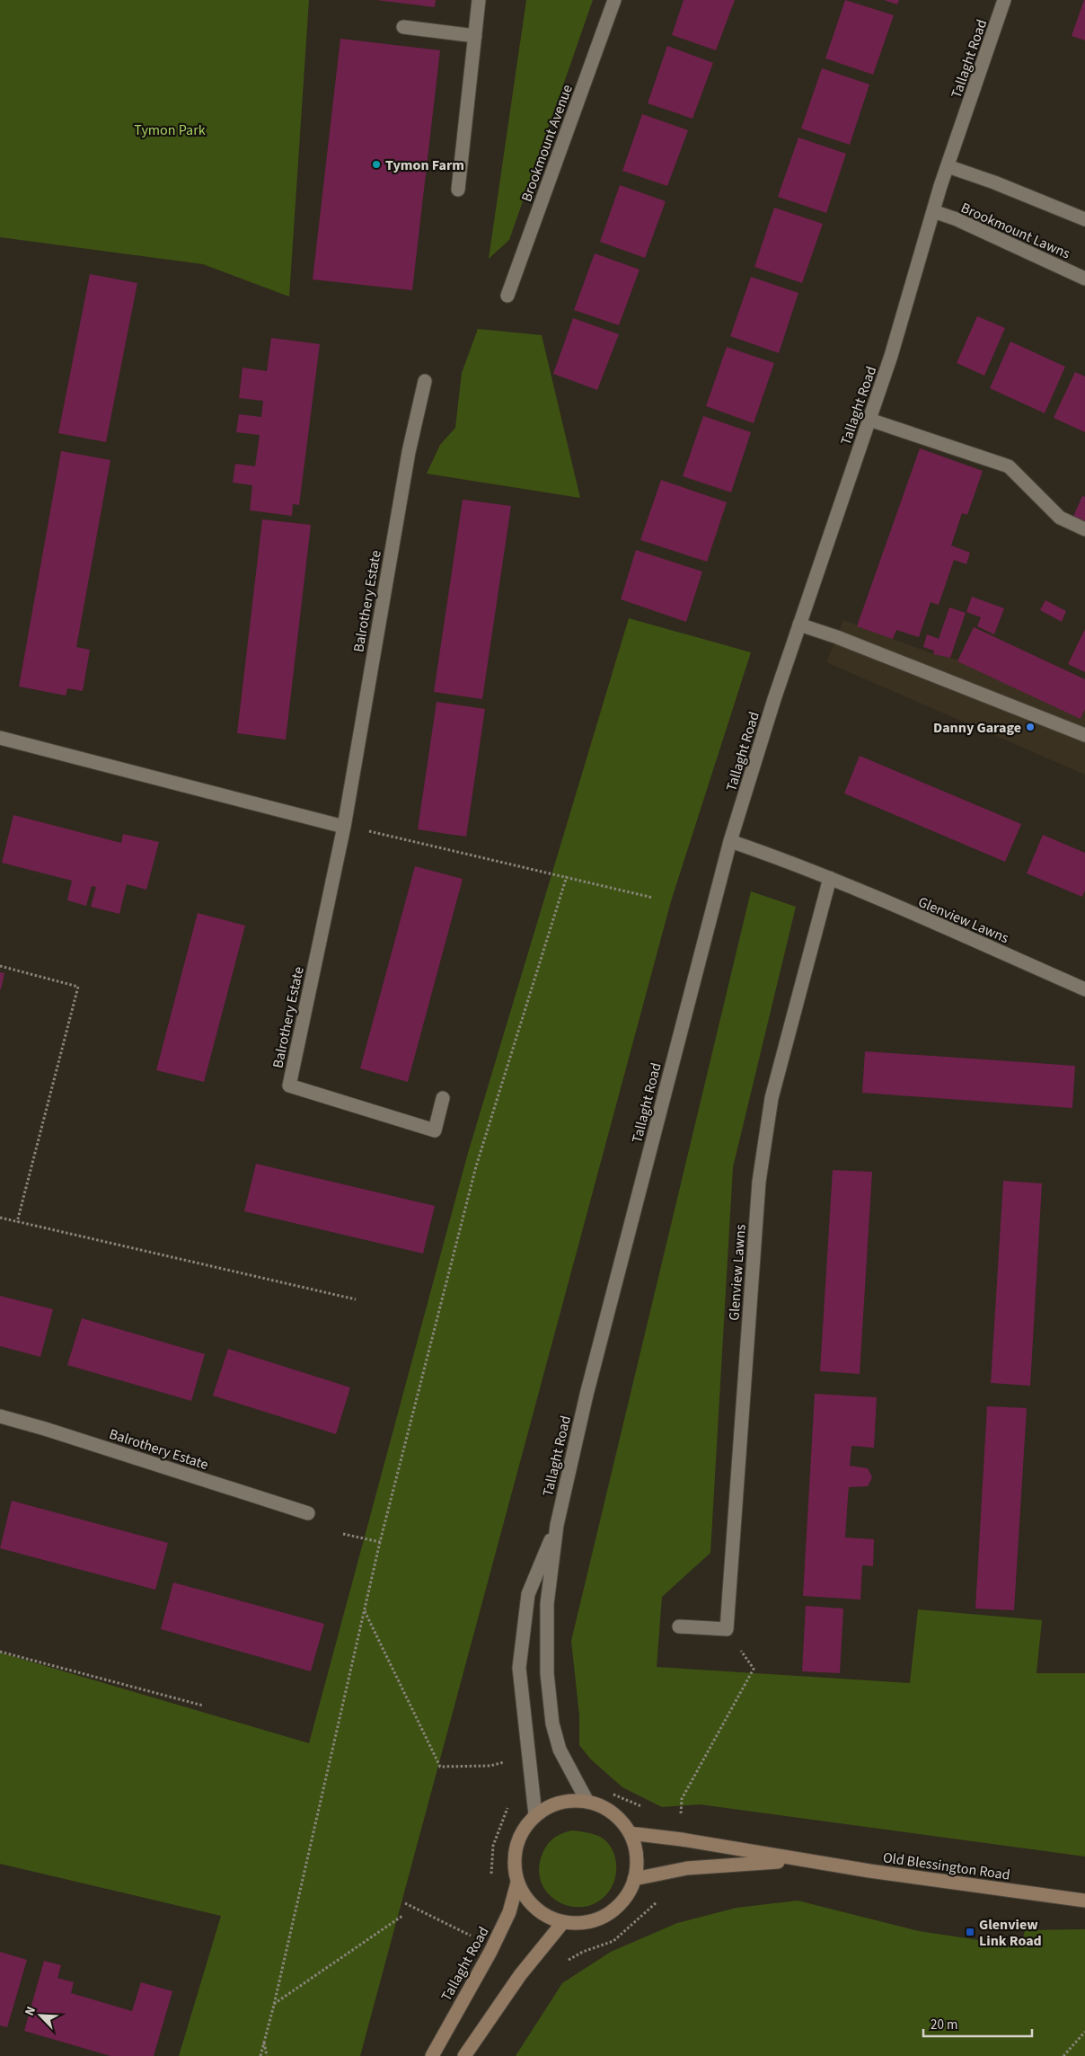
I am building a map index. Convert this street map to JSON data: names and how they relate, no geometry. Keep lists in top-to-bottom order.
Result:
{
  "streets": {
    "street": [
      "Tallaght Road",
      "Brookmount Avenue",
      "Brookmount Lawns",
      "Balrothery Estate",
      "Glenview Lawns",
      "Old Blessington Road"
    ]
  },
  "crossings": [
    ["Tallaght Road", "Brookmount Lawns"],
    ["Tallaght Road", "Glenview Lawns"],
    ["Tallaght Road", "Old Blessington Road"]
  ],
  "parks": ["Tymon Park"],
  "places": {
    "other": ["Tymon Farm", "Danny Garage"],
    "transit": ["Glenview Link Road"]
  },
  "scale_bar": "20 m",
  "north": "top left"
}
